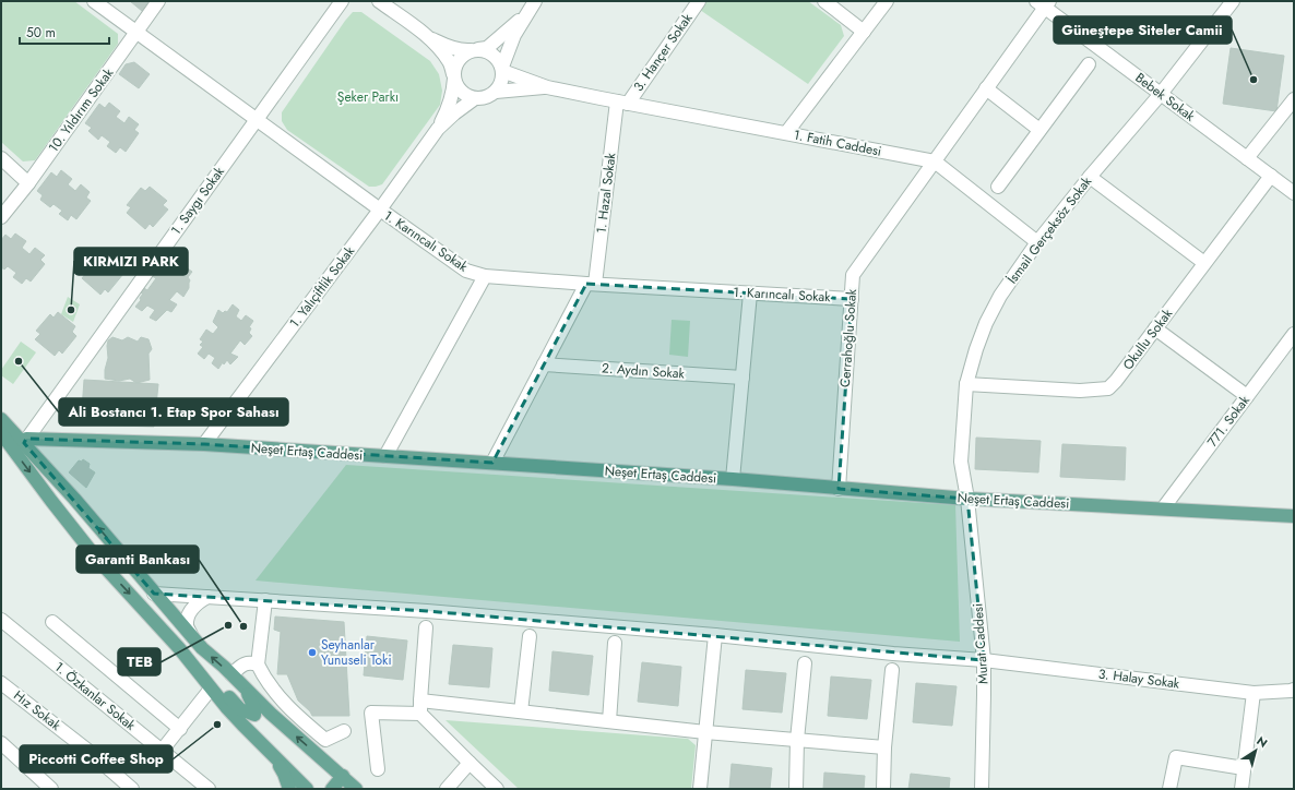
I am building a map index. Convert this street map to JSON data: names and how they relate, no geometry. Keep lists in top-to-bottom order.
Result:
{
  "streets": {
    "main road": ["Neşet Ertaş Caddesi"],
    "street": [
      "3. Hançer Sokak",
      "Bebek Sokak",
      "10. Yıldırım Sokak",
      "1. Fatih Caddesi",
      "1. Hazal Sokak",
      "1. Saygı Sokak",
      "İsmail Gerçeksöz Sokak",
      "1. Karıncalı Sokak",
      "1. Yalıçiftlik Sokak",
      "Cerrahoğlu Sokak",
      "Okullu Sokak",
      "2. Aydın Sokak",
      "771. Sokak",
      "Murat Caddesi",
      "3. Halay Sokak",
      "1. Özkanlar Sokak",
      "Hız Sokak"
    ]
  },
  "crossings": [
    ["3. Hançer Sokak", "1. Fatih Caddesi"],
    ["3. Hançer Sokak", "1. Hazal Sokak"],
    ["Bebek Sokak", "İsmail Gerçeksöz Sokak"],
    ["Bebek Sokak", "Okullu Sokak"],
    ["10. Yıldırım Sokak", "1. Karıncalı Sokak"],
    ["1. Fatih Caddesi", "1. Hazal Sokak"],
    ["1. Fatih Caddesi", "Cerrahoğlu Sokak"],
    ["1. Hazal Sokak", "1. Karıncalı Sokak"],
    ["1. Saygı Sokak", "1. Karıncalı Sokak"],
    ["1. Saygı Sokak", "Neşet Ertaş Caddesi"],
    ["İsmail Gerçeksöz Sokak", "Okullu Sokak"],
    ["İsmail Gerçeksöz Sokak", "Neşet Ertaş Caddesi"],
    ["İsmail Gerçeksöz Sokak", "Murat Caddesi"],
    ["1. Karıncalı Sokak", "1. Yalıçiftlik Sokak"],
    ["1. Karıncalı Sokak", "Cerrahoğlu Sokak"],
    ["1. Yalıçiftlik Sokak", "Neşet Ertaş Caddesi"],
    ["Cerrahoğlu Sokak", "Neşet Ertaş Caddesi"],
    ["771. Sokak", "Neşet Ertaş Caddesi"],
    ["Neşet Ertaş Caddesi", "Murat Caddesi"],
    ["Murat Caddesi", "3. Halay Sokak"]
  ],
  "parks": ["Şeker Parkı"],
  "places": [
    "Güneştepe Siteler Camii",
    "KIRMIZI PARK",
    "Ali Bostancı 1. Etap Spor Sahası",
    "TEB",
    "Garanti Bankası",
    "Seyhanlar Yunuseli Toki",
    "Piccotti Coffee Shop"
  ],
  "scale_bar": "50 m",
  "north": "top right"
}
